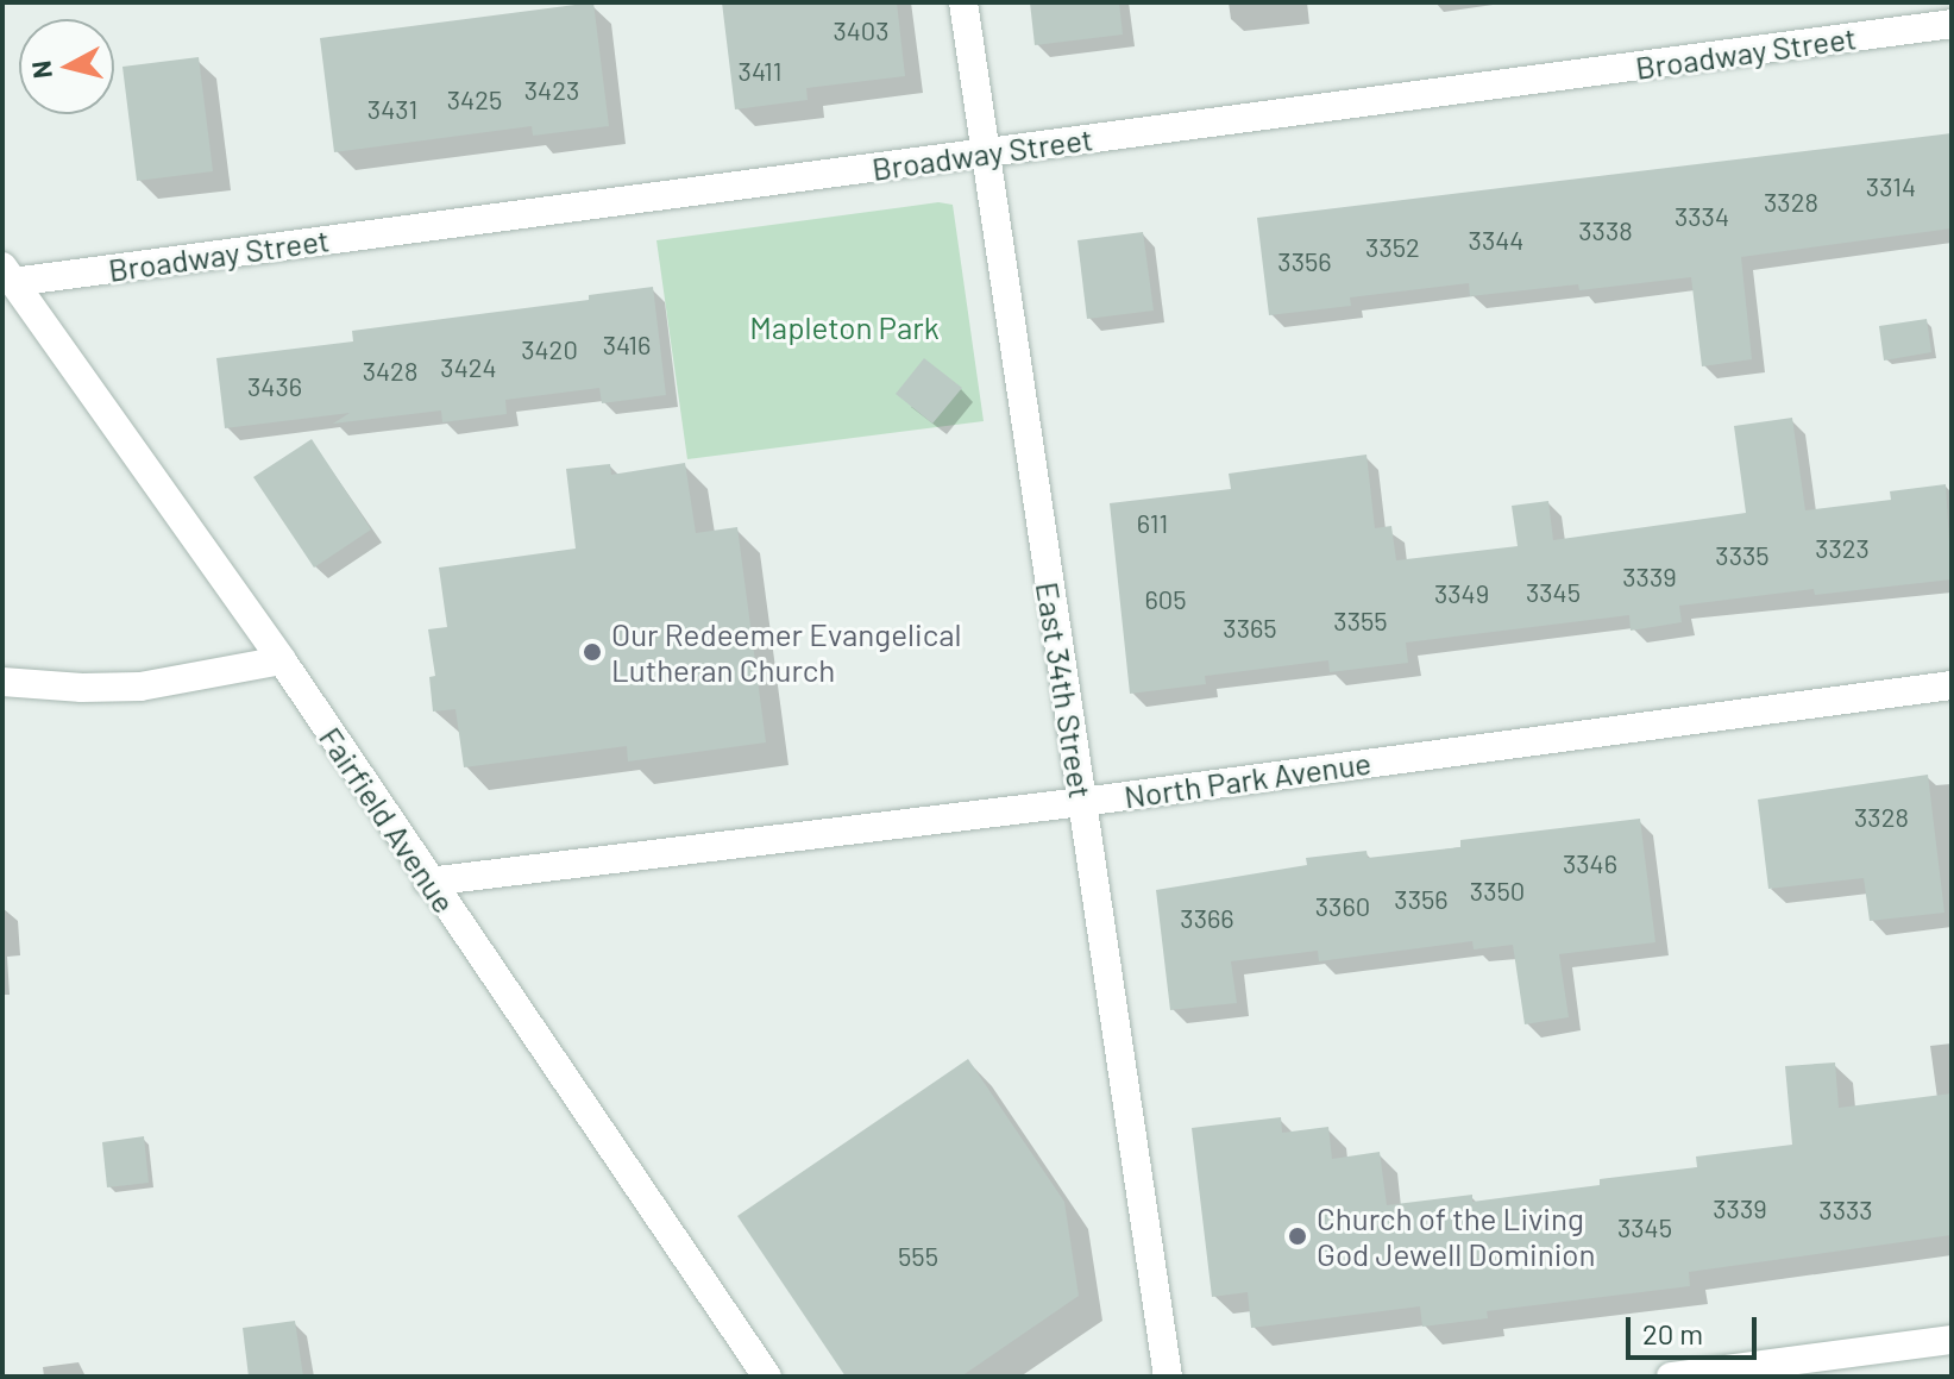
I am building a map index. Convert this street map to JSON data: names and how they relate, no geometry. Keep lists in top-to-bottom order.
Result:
{
  "streets": {
    "street": [
      "Broadway Street",
      "East 34th Street",
      "North Park Avenue",
      "Fairfield Avenue"
    ]
  },
  "crossings": [
    ["Broadway Street", "East 34th Street"],
    ["Broadway Street", "Fairfield Avenue"],
    ["East 34th Street", "North Park Avenue"],
    ["North Park Avenue", "Fairfield Avenue"]
  ],
  "parks": ["Mapleton Park"],
  "places": ["Our Redeemer Evangelical Lutheran Church", "Church of the Living God Jewell Dominion"],
  "house_numbers": [
    "3403",
    "3411",
    "3423",
    "3425",
    "3431",
    "3314",
    "3328",
    "3334",
    "3338",
    "3344",
    "3352",
    "3356",
    "3416",
    "3420",
    "3424",
    "3428",
    "3436",
    "611",
    "3323",
    "3335",
    "3339",
    "3345",
    "3349",
    "605",
    "3355",
    "3365",
    "3328",
    "3346",
    "3350",
    "3356",
    "3360",
    "3366",
    "3339",
    "3333",
    "3345",
    "555"
  ],
  "scale_bar": "20 m",
  "north": "left"
}
